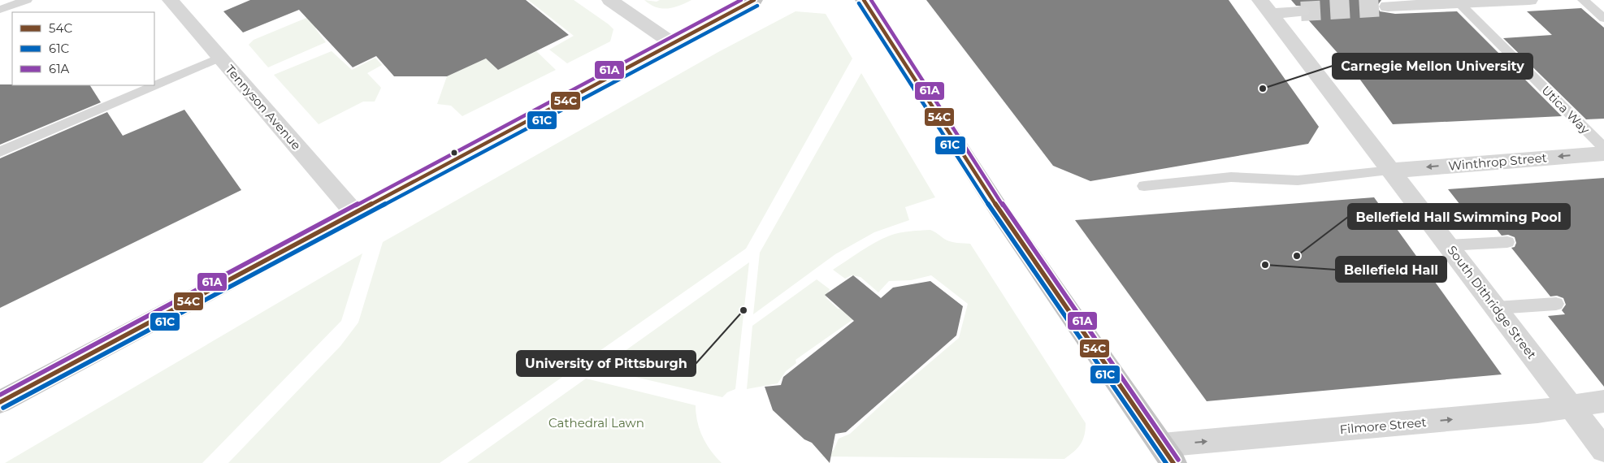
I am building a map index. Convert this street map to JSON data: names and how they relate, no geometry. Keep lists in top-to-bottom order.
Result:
{
  "streets": {
    "street": [
      "Tennyson Avenue",
      "Winthrop Street",
      "South Dithridge Street",
      "Filmore Street"
    ],
    "lane": ["Utica Way"]
  },
  "crossings": [
    ["Winthrop Street", "South Dithridge Street"],
    ["South Dithridge Street", "Filmore Street"]
  ],
  "one_way": ["Filmore Street"],
  "parks": ["Cathedral Lawn"],
  "places": [
    "Carnegie Mellon University",
    "Bellefield Hall Swimming Pool",
    "Bellefield Hall",
    "University of Pittsburgh"
  ],
  "lines": ["transit line 54C", "transit line 61A", "transit line 61C"],
  "legend": ["54C", "61C", "61A"]
}
